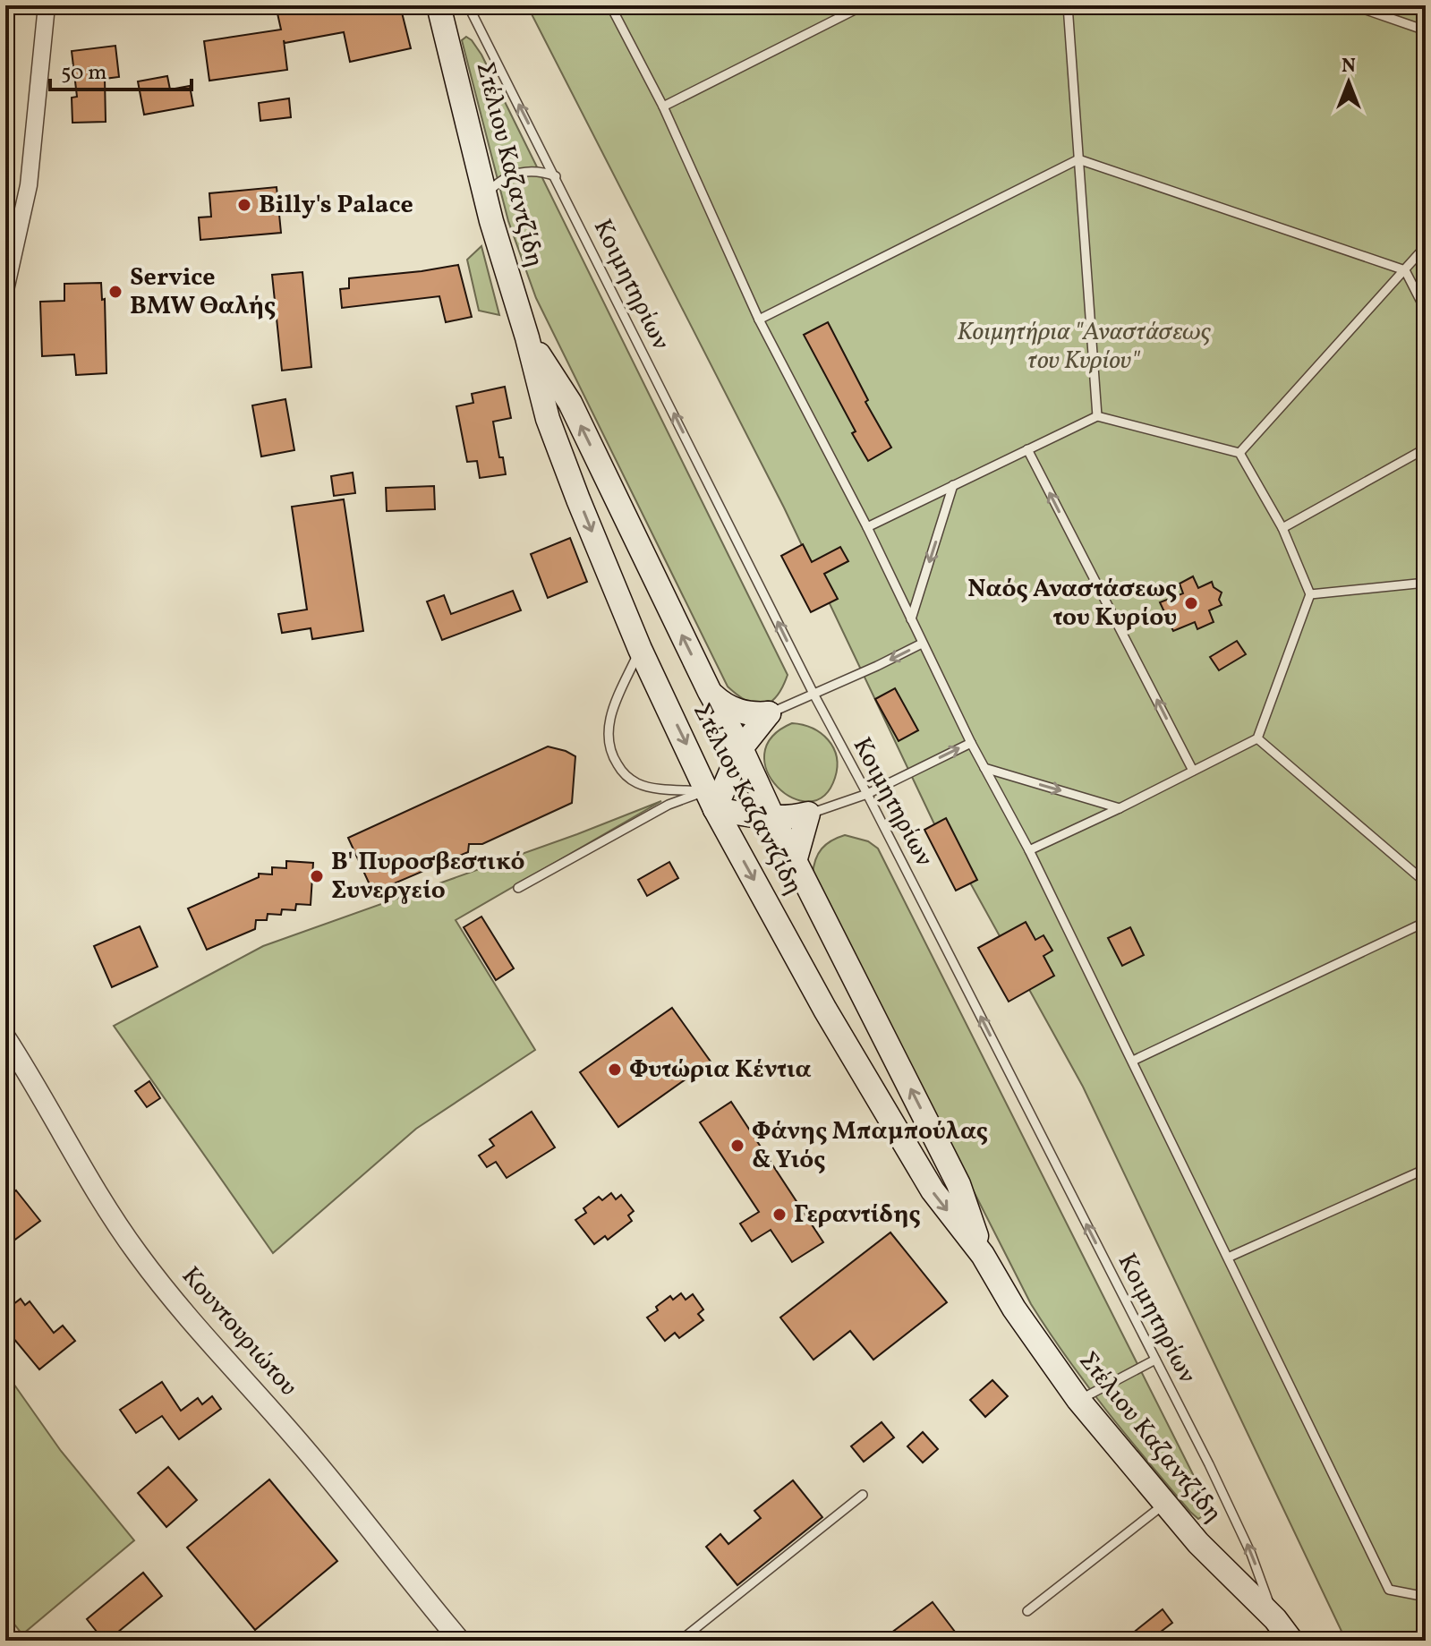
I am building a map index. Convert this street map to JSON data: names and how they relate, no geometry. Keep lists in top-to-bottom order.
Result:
{
  "streets": {
    "main road": ["Στέλιου Καζαντζίδη"],
    "street": ["Κουντουριώτου"],
    "lane": ["Κοιμητηρίων"]
  },
  "crossings": [
    ["Στέλιου Καζαντζίδη", "Κοιμητηρίων"]
  ],
  "one_way": ["Κοιμητηρίων"],
  "parks": ["Κοιμητήρια \"Αναστάσεως του Κυρίου\""],
  "places": [
    "Billy's Palace",
    "Service BMW Θαλής",
    "Ναός Αναστάσεως του Κυρίου",
    "Β' Πυροσβεστικό Συνεργείο",
    "Φυτώρια Κέντια",
    "Φάνης Μπαμπούλας & Υιός",
    "Γεραντίδης"
  ],
  "scale_bar": "50 m",
  "north": "top"
}
